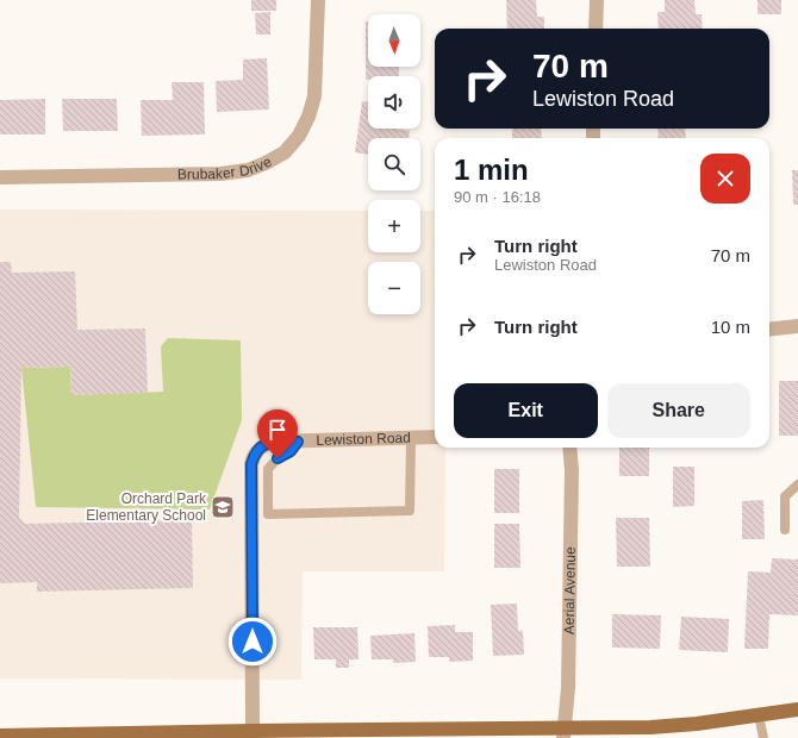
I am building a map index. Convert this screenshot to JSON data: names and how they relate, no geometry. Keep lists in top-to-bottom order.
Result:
{
  "streets": {
    "street": ["Brubaker Drive", "Lewiston Road", "Aerial Avenue"]
  },
  "places": {
    "school or university": ["Orchard Park Elementary School"]
  },
  "north": "bottom",
  "page": {
    "map_buttons": ["+", "−"],
    "turn": ["70 m", "Lewiston Road"],
    "heading": ["1 min", "90 m · 16:18"],
    "list": [
      {
        "name": "Turn right",
        "note": "Lewiston Road",
        "value": "70 m"
      },
      {
        "name": "Turn right",
        "value": "10 m"
      }
    ],
    "buttons": ["Exit", "Share"]
  }
}
